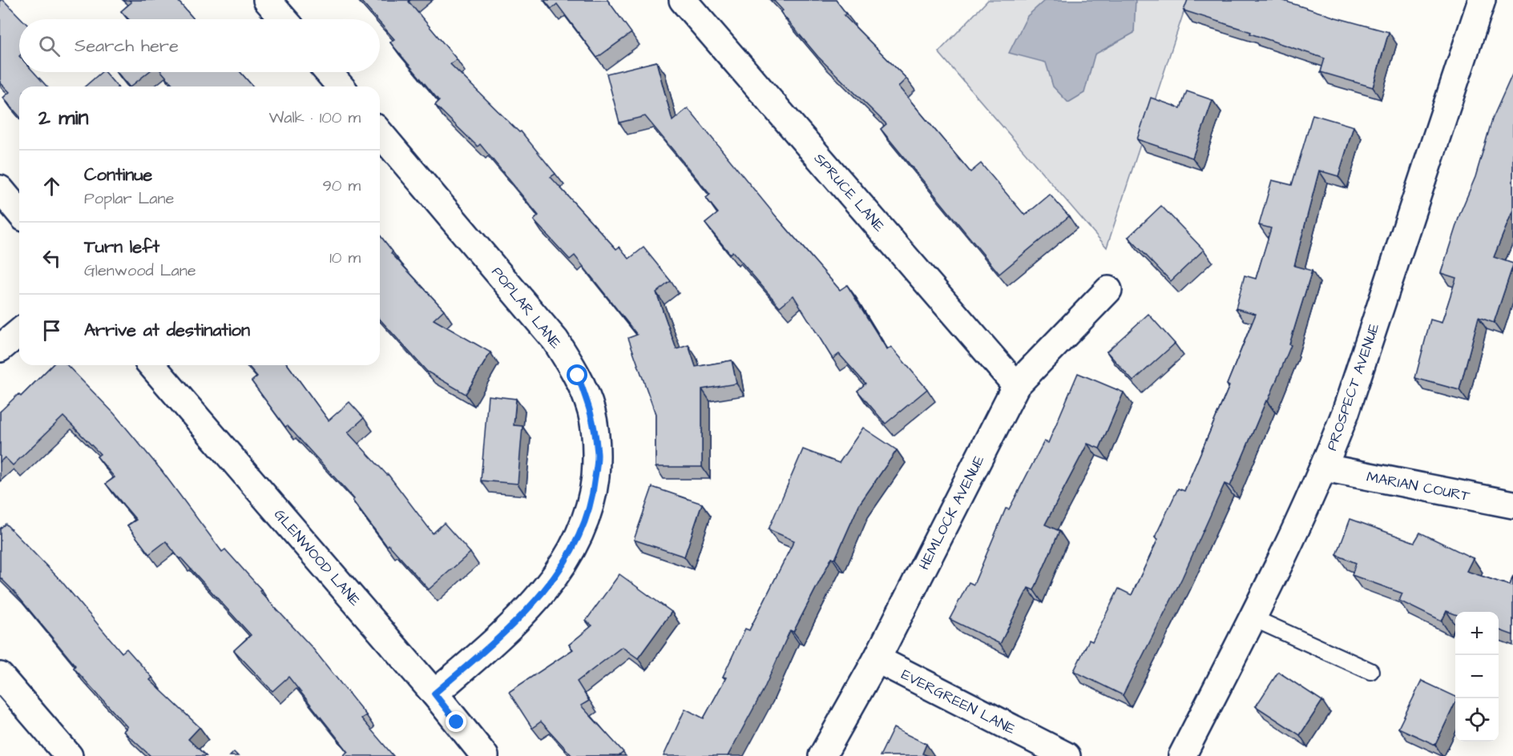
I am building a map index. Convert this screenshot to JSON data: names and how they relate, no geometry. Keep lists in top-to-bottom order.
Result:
{
  "streets": {
    "street": [
      "SPRUCE LANE",
      "POPLAR LANE",
      "PROSPECT AVENUE",
      "MARIAN COURT",
      "HEMLOCK AVENUE",
      "GLENWOOD LANE",
      "EVERGREEN LANE"
    ]
  },
  "crossings": [
    ["SPRUCE LANE", "HEMLOCK AVENUE"],
    ["POPLAR LANE", "GLENWOOD LANE"],
    ["PROSPECT AVENUE", "MARIAN COURT"],
    ["HEMLOCK AVENUE", "EVERGREEN LANE"]
  ],
  "page": {
    "search": "Search here",
    "heading": ["2 min", "Walk · 100 m"],
    "list": [
      ["Continue", "Poplar Lane", "90 m"],
      ["Turn left", "Glenwood Lane", "10 m"],
      "Arrive at destination"
    ],
    "map_buttons": ["+", "−"]
  }
}
